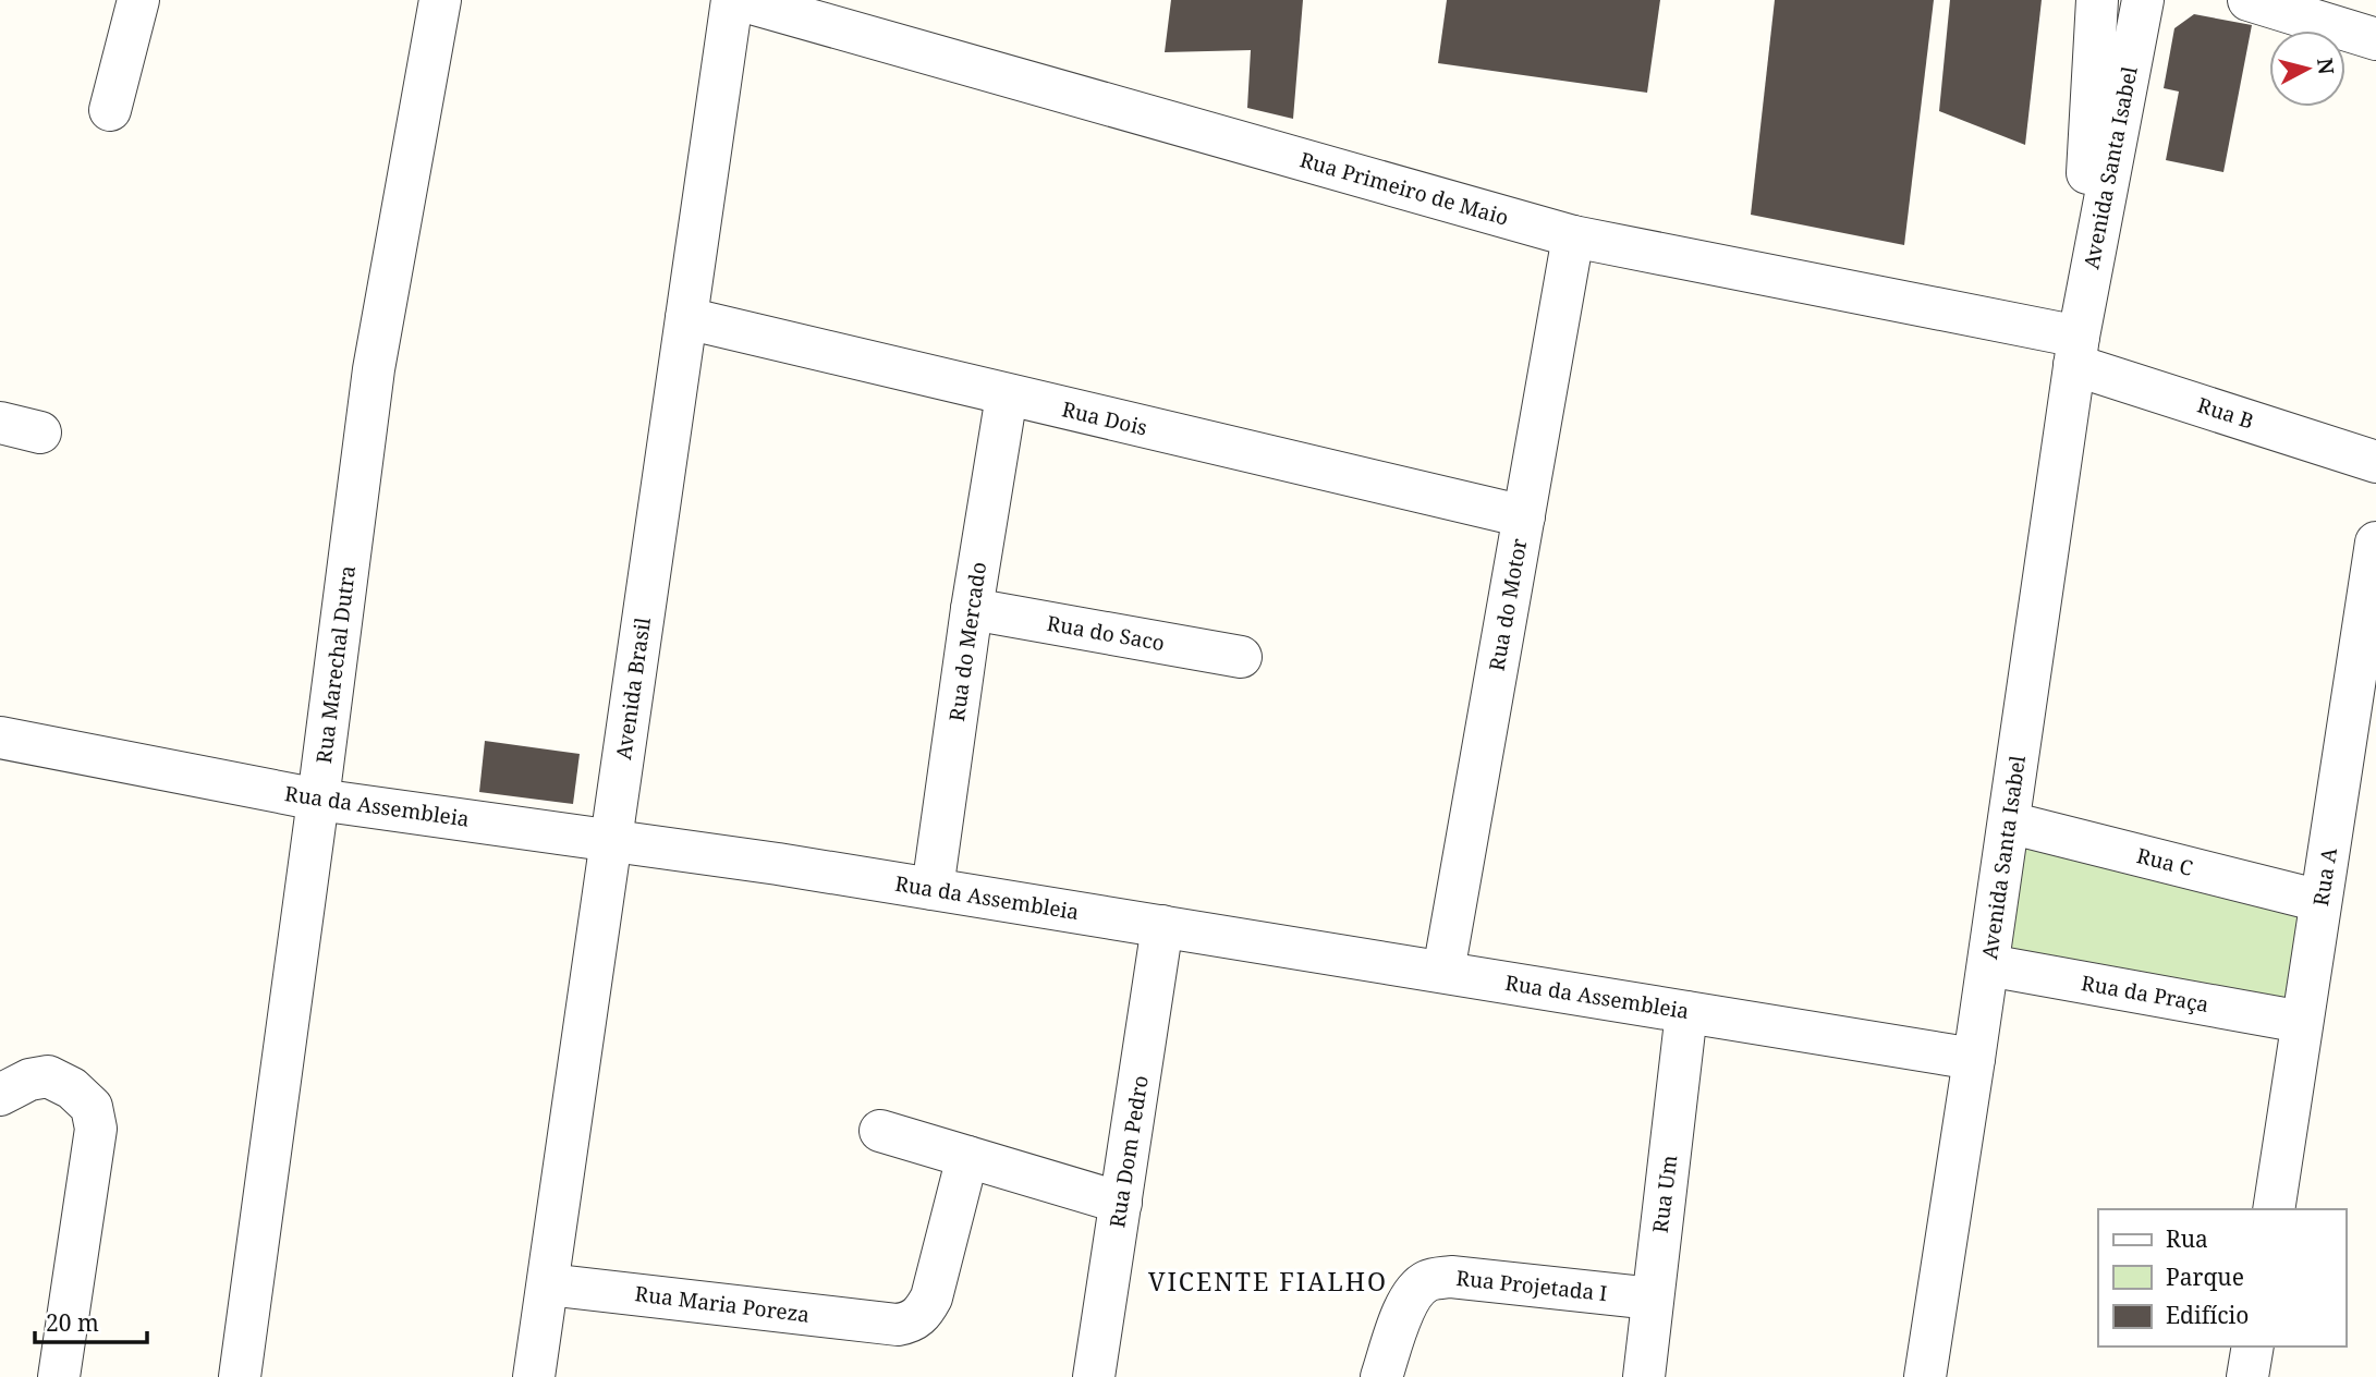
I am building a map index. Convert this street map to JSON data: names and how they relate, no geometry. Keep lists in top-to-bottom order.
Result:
{
  "streets": {
    "street": [
      "Avenida Santa Isabel",
      "Rua Primeiro de Maio",
      "Rua B",
      "Rua Dois",
      "Rua do Motor",
      "Rua do Saco",
      "Rua do Mercado",
      "Rua Marechal Dutra",
      "Avenida Brasil",
      "Rua da Assembleia",
      "Rua C",
      "Rua A",
      "Rua da Praça",
      "Rua Dom Pedro",
      "Rua Um",
      "Rua Projetada I",
      "Rua Maria Poreza"
    ]
  },
  "crossings": [
    ["Avenida Santa Isabel", "Rua Primeiro de Maio"],
    ["Avenida Santa Isabel", "Rua B"],
    ["Avenida Santa Isabel", "Rua da Assembleia"],
    ["Avenida Santa Isabel", "Rua C"],
    ["Avenida Santa Isabel", "Rua da Praça"],
    ["Rua Primeiro de Maio", "Rua B"],
    ["Rua Primeiro de Maio", "Rua do Motor"],
    ["Rua Dois", "Rua do Motor"],
    ["Rua Dois", "Rua do Mercado"],
    ["Rua Dois", "Avenida Brasil"],
    ["Rua do Motor", "Rua da Assembleia"],
    ["Rua do Saco", "Rua do Mercado"],
    ["Rua do Mercado", "Rua da Assembleia"],
    ["Rua Marechal Dutra", "Rua da Assembleia"],
    ["Avenida Brasil", "Rua da Assembleia"],
    ["Avenida Brasil", "Rua Maria Poreza"],
    ["Rua da Assembleia", "Rua Dom Pedro"],
    ["Rua da Assembleia", "Rua Um"],
    ["Rua C", "Rua A"],
    ["Rua A", "Rua da Praça"],
    ["Rua Um", "Rua Projetada I"]
  ],
  "districts": ["VICENTE FIALHO"],
  "legend": ["Rua", "Parque", "Edifício"],
  "scale_bar": "20 m",
  "north": "right"
}
